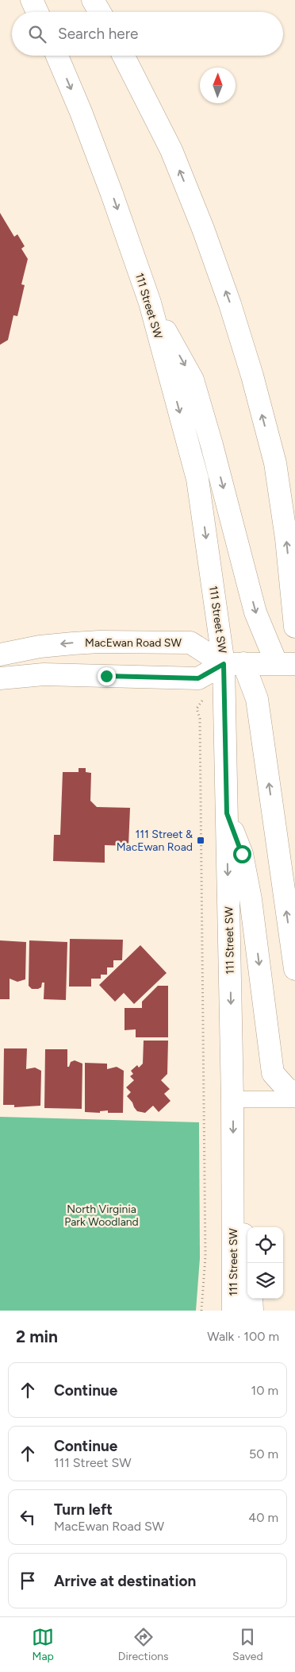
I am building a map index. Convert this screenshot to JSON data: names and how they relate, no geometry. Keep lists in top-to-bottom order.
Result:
{
  "streets": {
    "main road": ["111 Street SW", "MacEwan Road SW"]
  },
  "crossings": [
    ["111 Street SW", "MacEwan Road SW"]
  ],
  "parks": ["North Virginia Park Woodland"],
  "places": {
    "transit": ["111 Street & MacEwan Road"]
  },
  "north": "top",
  "page": {
    "search": "Search here",
    "heading": ["2 min", "Walk · 100 m"],
    "list": [
      ["Continue", "10 m"],
      ["Continue", "111 Street SW", "50 m"],
      ["Turn left", "MacEwan Road SW", "40 m"],
      "Arrive at destination"
    ],
    "nav": ["Map", "Directions", "Saved"]
  }
}
